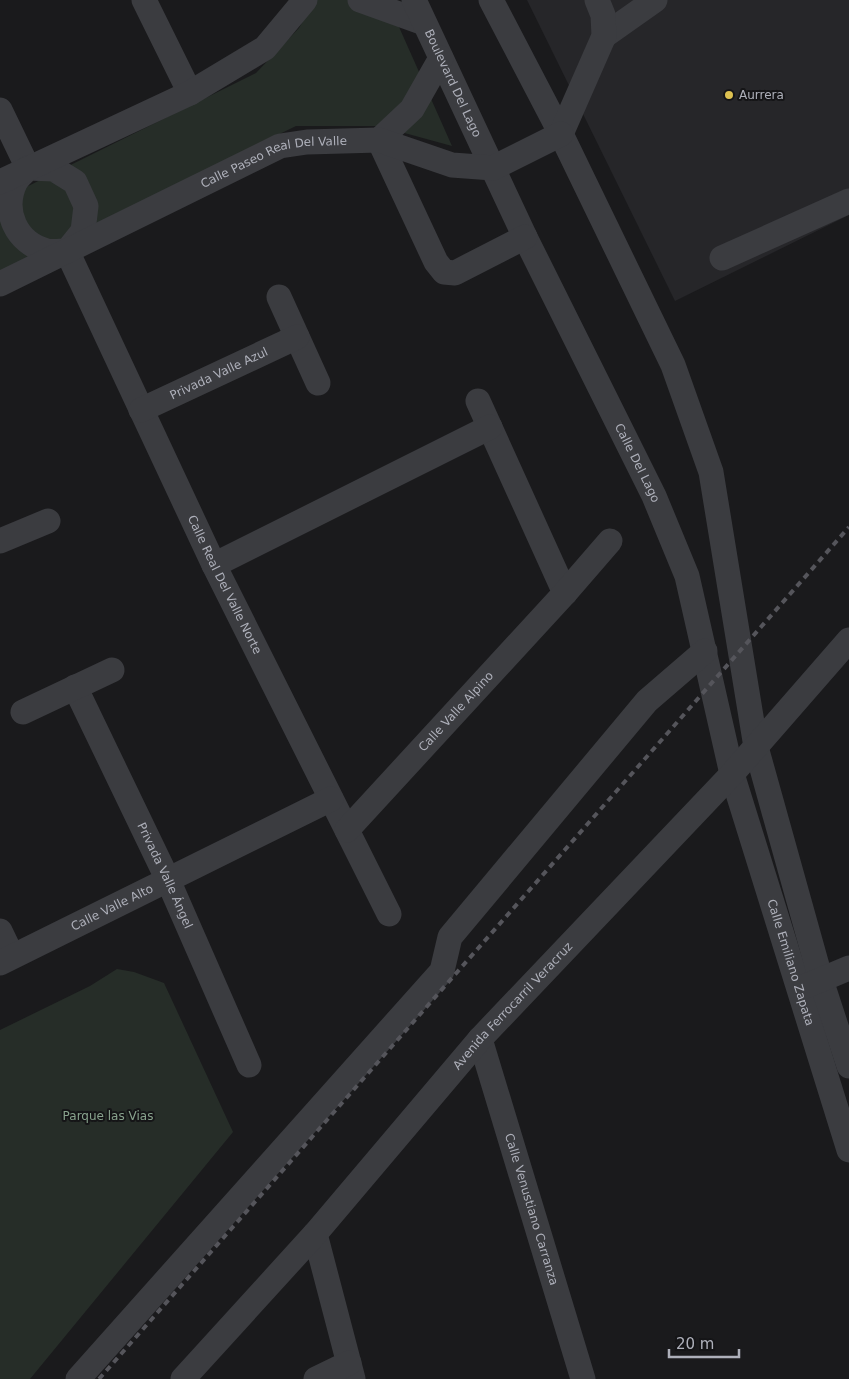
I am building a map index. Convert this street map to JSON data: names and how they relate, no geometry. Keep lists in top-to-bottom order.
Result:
{
  "streets": {
    "street": [
      "Boulevard Del Lago",
      "Calle Paseo Real Del Valle",
      "Privada Valle Azul",
      "Calle Del Lago",
      "Calle Real Del Valle Norte",
      "Calle Valle Alpino",
      "Privada Valle Ángel",
      "Calle Valle Alto",
      "Calle Emiliano Zapata",
      "Avenida Ferrocarril Veracruz",
      "Calle Venustiano Carranza"
    ]
  },
  "crossings": [
    ["Boulevard Del Lago", "Calle Paseo Real Del Valle"],
    ["Boulevard Del Lago", "Calle Del Lago"],
    ["Calle Paseo Real Del Valle", "Calle Del Lago"],
    ["Calle Paseo Real Del Valle", "Calle Real Del Valle Norte"],
    ["Privada Valle Azul", "Calle Real Del Valle Norte"],
    ["Calle Del Lago", "Calle Emiliano Zapata"],
    ["Calle Del Lago", "Avenida Ferrocarril Veracruz"],
    ["Calle Real Del Valle Norte", "Calle Valle Alpino"],
    ["Calle Real Del Valle Norte", "Calle Valle Alto"],
    ["Privada Valle Ángel", "Calle Valle Alto"],
    ["Calle Emiliano Zapata", "Avenida Ferrocarril Veracruz"],
    ["Avenida Ferrocarril Veracruz", "Calle Venustiano Carranza"]
  ],
  "parks": ["Parque las Vias"],
  "places": ["Aurrera"],
  "scale_bar": "20 m"
}
